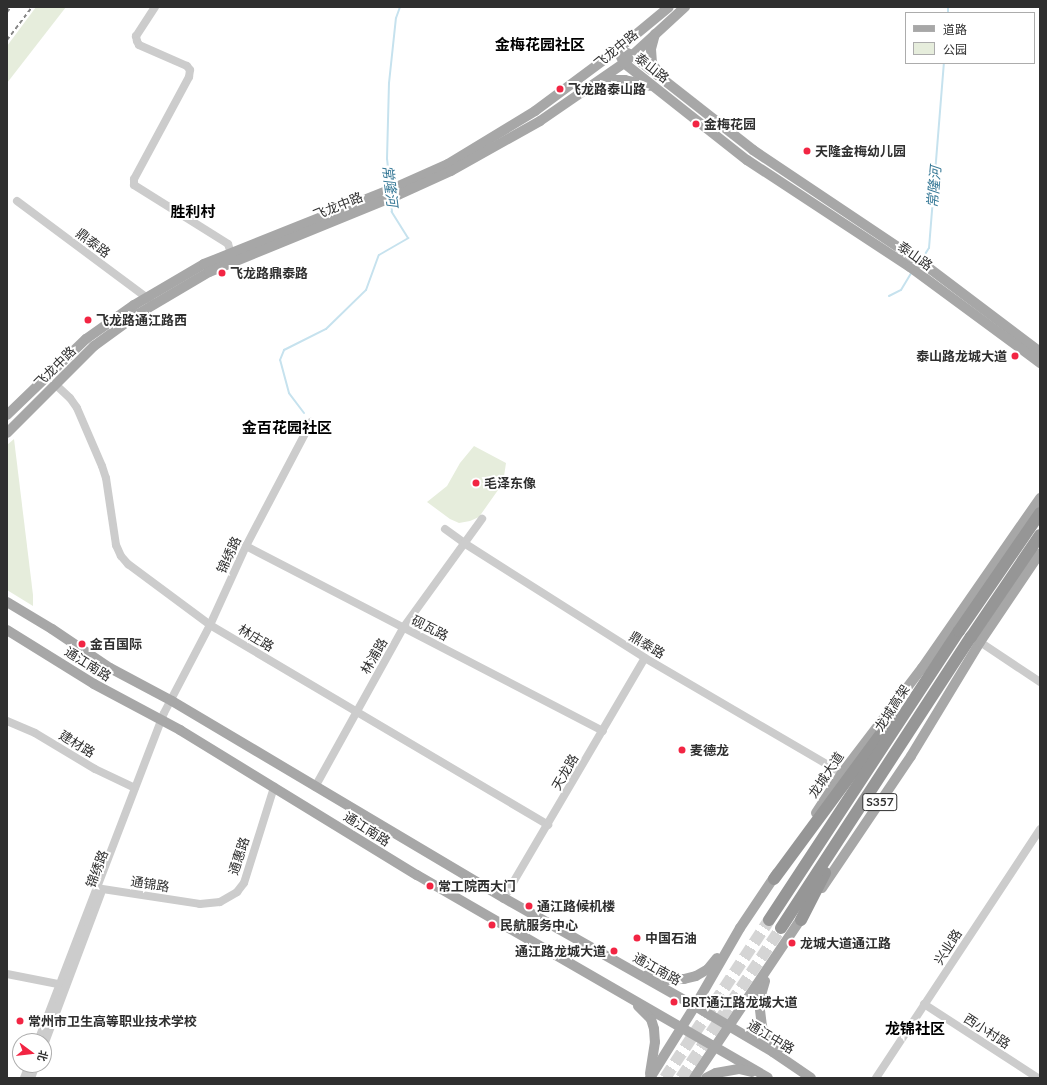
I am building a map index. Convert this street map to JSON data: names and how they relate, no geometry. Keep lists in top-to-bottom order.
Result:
{
  "streets": {
    "highway": ["龙城高架"],
    "main road": [
      "飞龙中路",
      "泰山路",
      "通江南路",
      "龙城大道",
      "通江中路"
    ],
    "street": [
      "鼎泰路",
      "锦绣路",
      "砚瓦路",
      "林庄路",
      "林浦路",
      "建材路",
      "天龙路",
      "通惠路",
      "通锦路",
      "兴业路",
      "西小村路"
    ]
  },
  "crossings": [
    ["飞龙中路", "泰山路"],
    ["飞龙中路", "鼎泰路"],
    ["飞龙中路", "林庄路"],
    ["鼎泰路", "林浦路"],
    ["鼎泰路", "天龙路"],
    ["鼎泰路", "龙城大道"],
    ["锦绣路", "砚瓦路"],
    ["锦绣路", "林庄路"],
    ["锦绣路", "通江南路"],
    ["锦绣路", "建材路"],
    ["锦绣路", "通锦路"],
    ["砚瓦路", "林浦路"],
    ["砚瓦路", "天龙路"],
    ["林庄路", "林浦路"],
    ["林庄路", "天龙路"],
    ["林浦路", "通江南路"],
    ["通江南路", "天龙路"],
    ["通江南路", "龙城大道"],
    ["通江南路", "通惠路"],
    ["通江南路", "通江中路"],
    ["龙城大道", "通江中路"],
    ["通惠路", "通锦路"],
    ["兴业路", "西小村路"]
  ],
  "districts": [
    "金梅花园社区",
    "胜利村",
    "金百花园社区",
    "龙锦社区"
  ],
  "water": ["常隆河"],
  "places": [
    "飞龙路泰山路",
    "金梅花园",
    "天隆金梅幼儿园",
    "飞龙路鼎泰路",
    "飞龙路通江路西",
    "泰山路龙城大道",
    "毛泽东像",
    "金百国际",
    "麦德龙",
    "常工院西大门",
    "通江路候机楼",
    "民航服务中心",
    "中国石油",
    "龙城大道通江路",
    "通江路龙城大道",
    "BRT通江路龙城大道",
    "常州市卫生高等职业技术学校"
  ],
  "legend": ["道路", "公园"],
  "north": "right"
}
